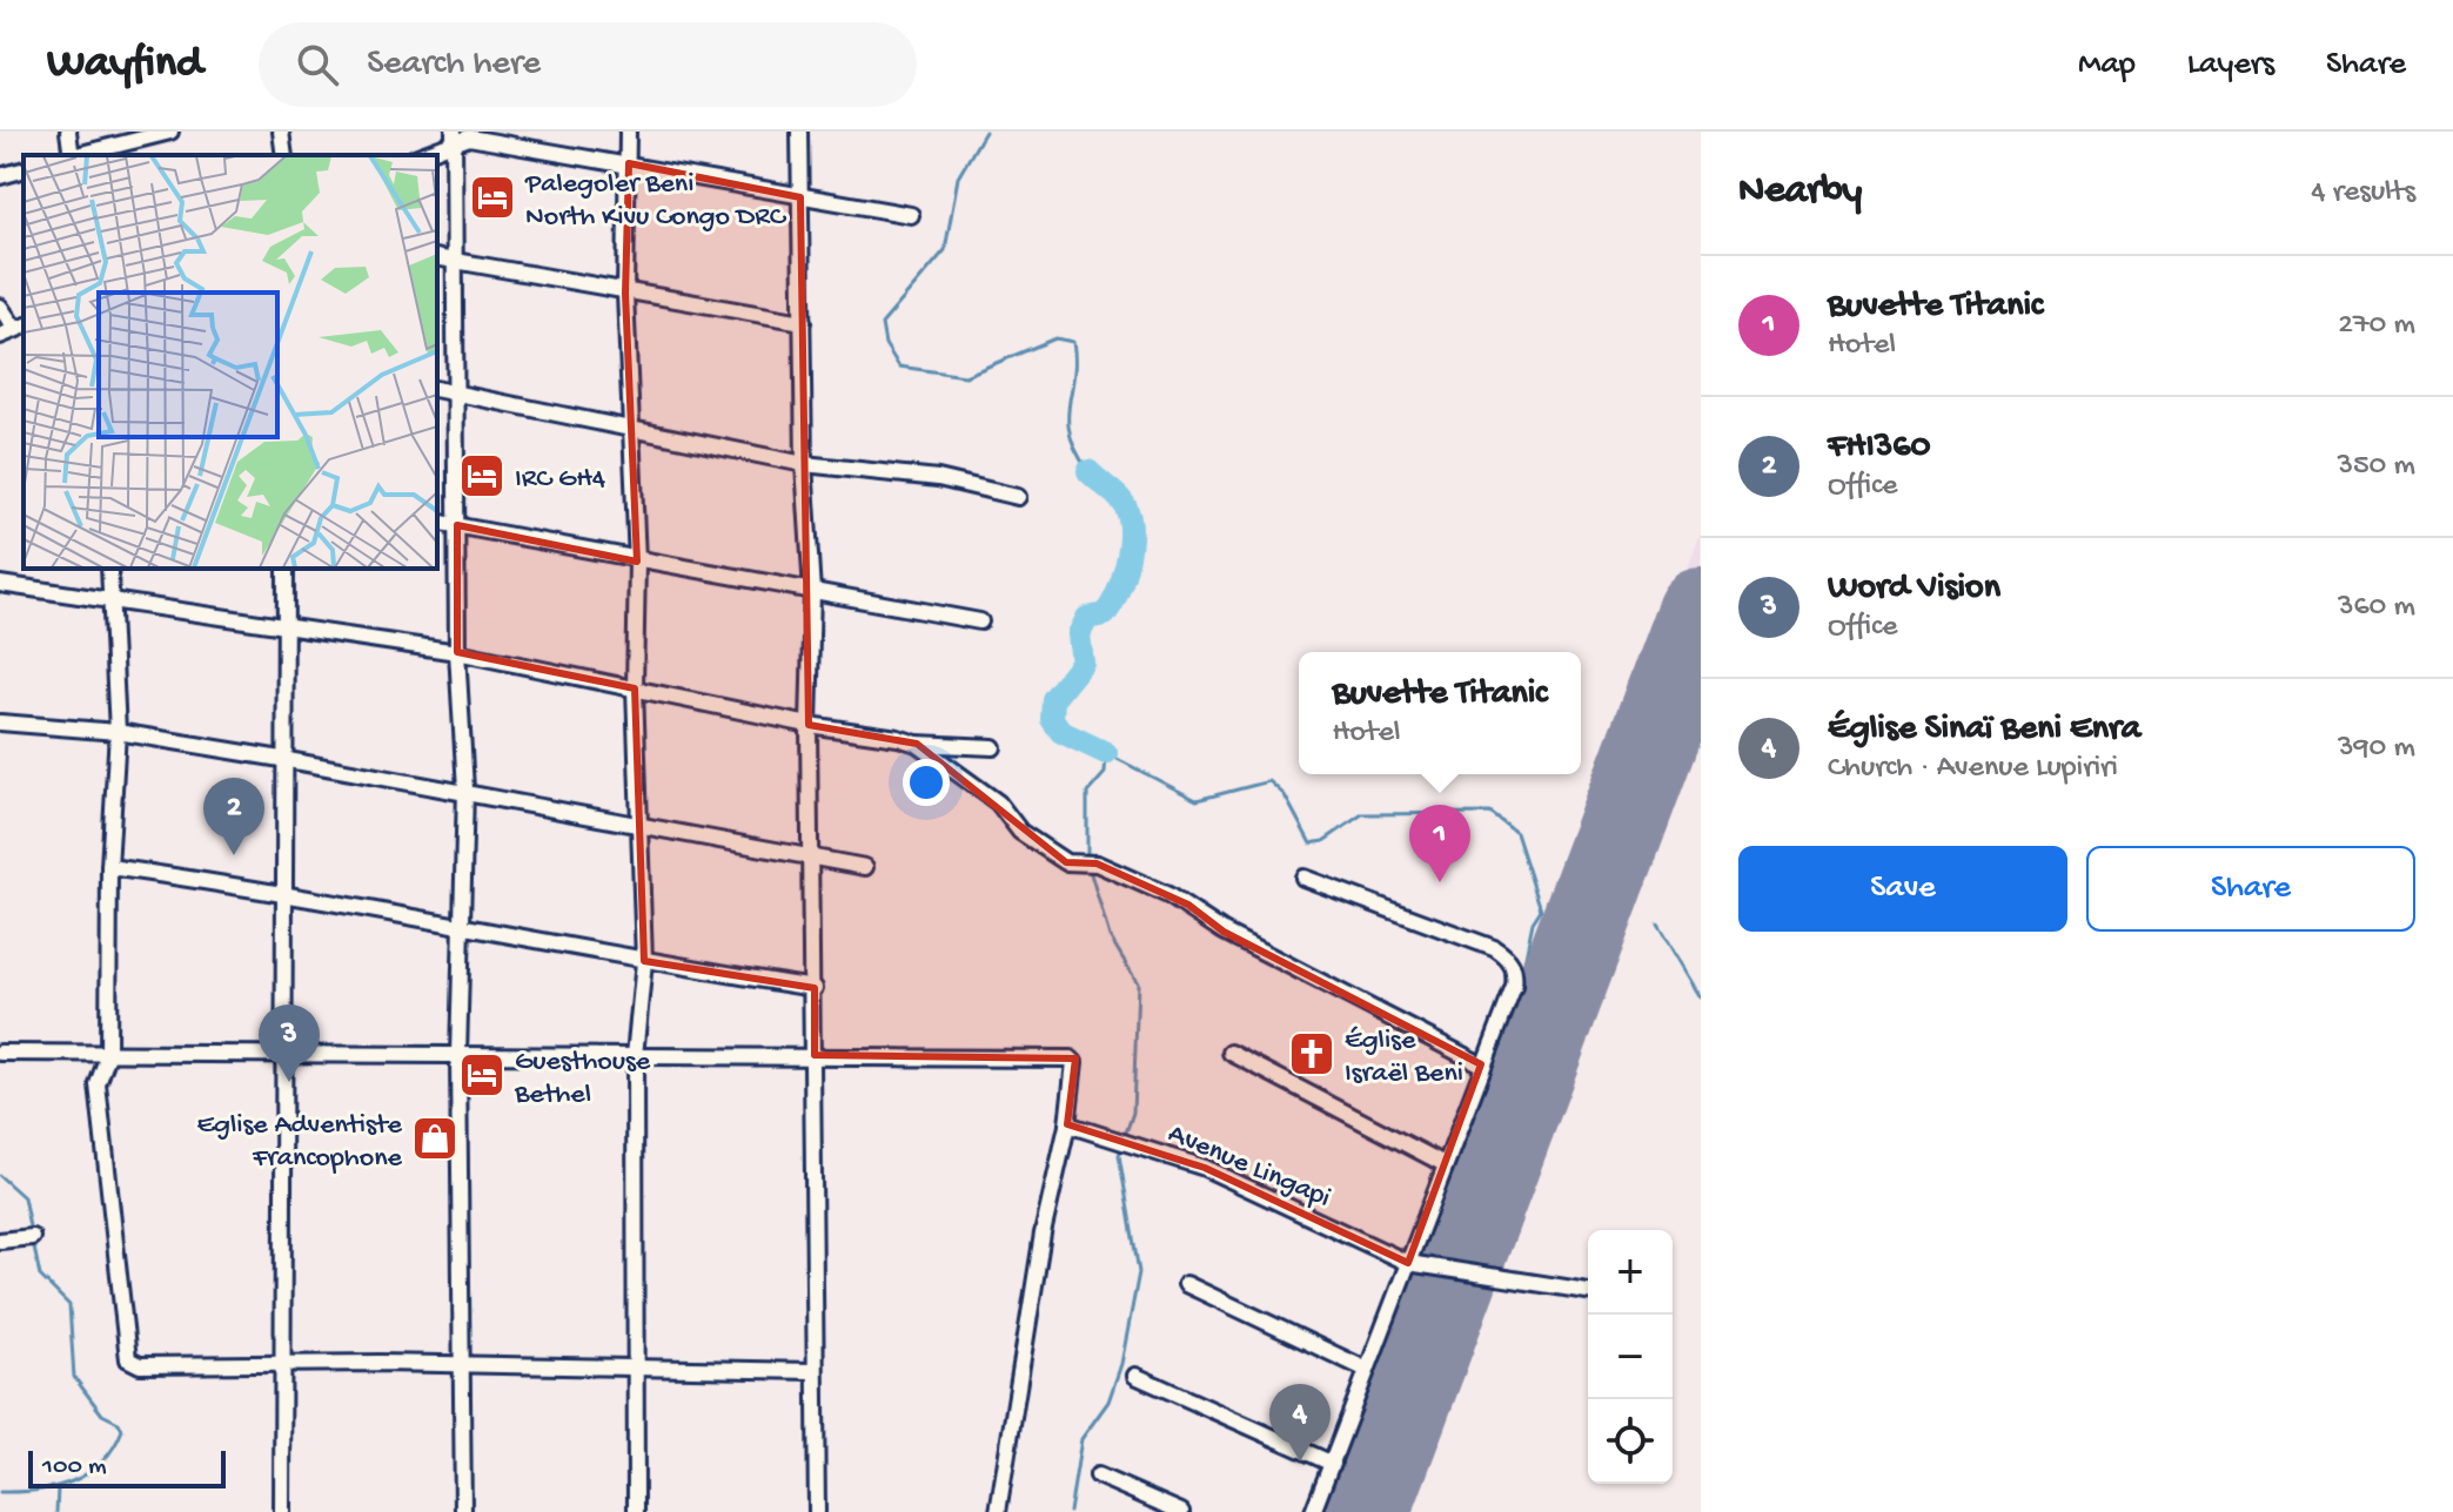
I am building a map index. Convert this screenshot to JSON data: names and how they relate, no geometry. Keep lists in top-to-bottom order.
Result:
{
  "streets": {
    "street": ["Avenue Lingapi"]
  },
  "places": {
    "hotel": ["Palegoler Beni North Kivu Congo DRC", "IRC GH4", "Guesthouse Bethel"],
    "church": ["Église Israël Beni"],
    "shop": ["Eglise Adventiste Francophone"]
  },
  "scale_bar": "100 m",
  "page": {
    "header": "Wayfind",
    "search": "Search here",
    "nav": ["Map", "Layers", "Share"],
    "heading": ["Nearby", "4 results"],
    "list": [
      {
        "mark": "1",
        "name": "Buvette Titanic",
        "note": "Hotel",
        "value": "270 m"
      },
      {
        "mark": "2",
        "name": "FHI360",
        "note": "Office",
        "value": "350 m"
      },
      {
        "mark": "3",
        "name": "Word Vision",
        "note": "Office",
        "value": "360 m"
      },
      {
        "mark": "4",
        "name": "Église Sinaï Beni Enra",
        "note": "Church · Avenue Lupiriri",
        "value": "390 m"
      }
    ],
    "popup": ["Buvette Titanic", "Hotel"],
    "pins": [
      "2",
      "1",
      "3",
      "4"
    ],
    "buttons": ["Save", "Share"],
    "map_buttons": ["+", "−"],
    "scale": "100 m"
  }
}
